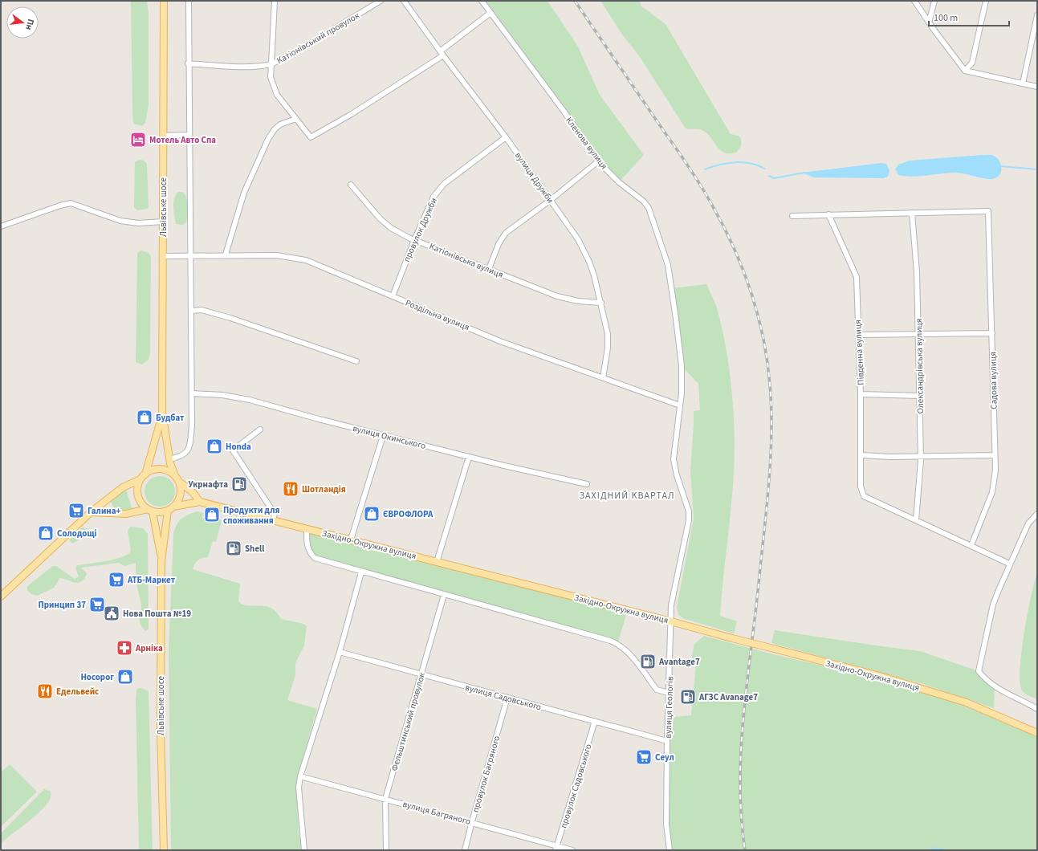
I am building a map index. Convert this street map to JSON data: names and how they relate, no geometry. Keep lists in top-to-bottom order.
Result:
{
  "streets": {
    "main road": ["Львівське шосе", "Західно-Окружна вулиця"],
    "street": [
      "Катіонівський провулок",
      "Кленова вулиця",
      "вулиця Дружби",
      "провулок Дружби",
      "Катіонівська вулиця",
      "Роздільна вулиця",
      "Південна вулиця",
      "Олександрівська вулиця",
      "Садова вулиця",
      "вулиця Окинського",
      "вулиця Садовського",
      "вулиця Геологів",
      "Фельштинський провулок",
      "провулок Багряного",
      "провулок Садовського",
      "вулиця Багряного"
    ]
  },
  "crossings": [
    ["Кленова вулиця", "Роздільна вулиця"],
    ["Кленова вулиця", "Західно-Окружна вулиця"],
    ["Кленова вулиця", "вулиця Геологів"],
    ["вулиця Дружби", "провулок Дружби"],
    ["вулиця Дружби", "Катіонівська вулиця"],
    ["вулиця Дружби", "Роздільна вулиця"],
    ["Львівське шосе", "Роздільна вулиця"],
    ["Львівське шосе", "Західно-Окружна вулиця"],
    ["провулок Дружби", "Катіонівська вулиця"],
    ["провулок Дружби", "Роздільна вулиця"],
    ["Південна вулиця", "Олександрівська вулиця"],
    ["Олександрівська вулиця", "Садова вулиця"],
    ["Західно-Окружна вулиця", "вулиця Геологів"],
    ["вулиця Садовського", "вулиця Геологів"],
    ["вулиця Садовського", "Фельштинський провулок"],
    ["вулиця Садовського", "провулок Багряного"],
    ["вулиця Садовського", "провулок Садовського"],
    ["Фельштинський провулок", "вулиця Багряного"],
    ["провулок Багряного", "вулиця Багряного"],
    ["провулок Садовського", "вулиця Багряного"]
  ],
  "districts": ["ЗАХІДНИЙ КВАРТАЛ"],
  "places": {
    "hotel": ["Мотель Авто Спа"],
    "shop": [
      "Будбат",
      "Honda",
      "ЄВРОФЛОРА",
      "Продукти для споживання",
      "Солодощі",
      "Носорог"
    ],
    "fuel station": [
      "Укрнафта",
      "Shell",
      "Avantage7",
      "АГЗС Avanage7"
    ],
    "restaurant": ["Шотландія", "Едельвейс"],
    "supermarket": [
      "Галина+",
      "АТБ-Маркет",
      "Принцип 37",
      "Сеул"
    ],
    "public building": ["Нова Пошта №19"],
    "pharmacy": ["Арніка"]
  },
  "scale_bar": "100 m",
  "north": "right"
}
